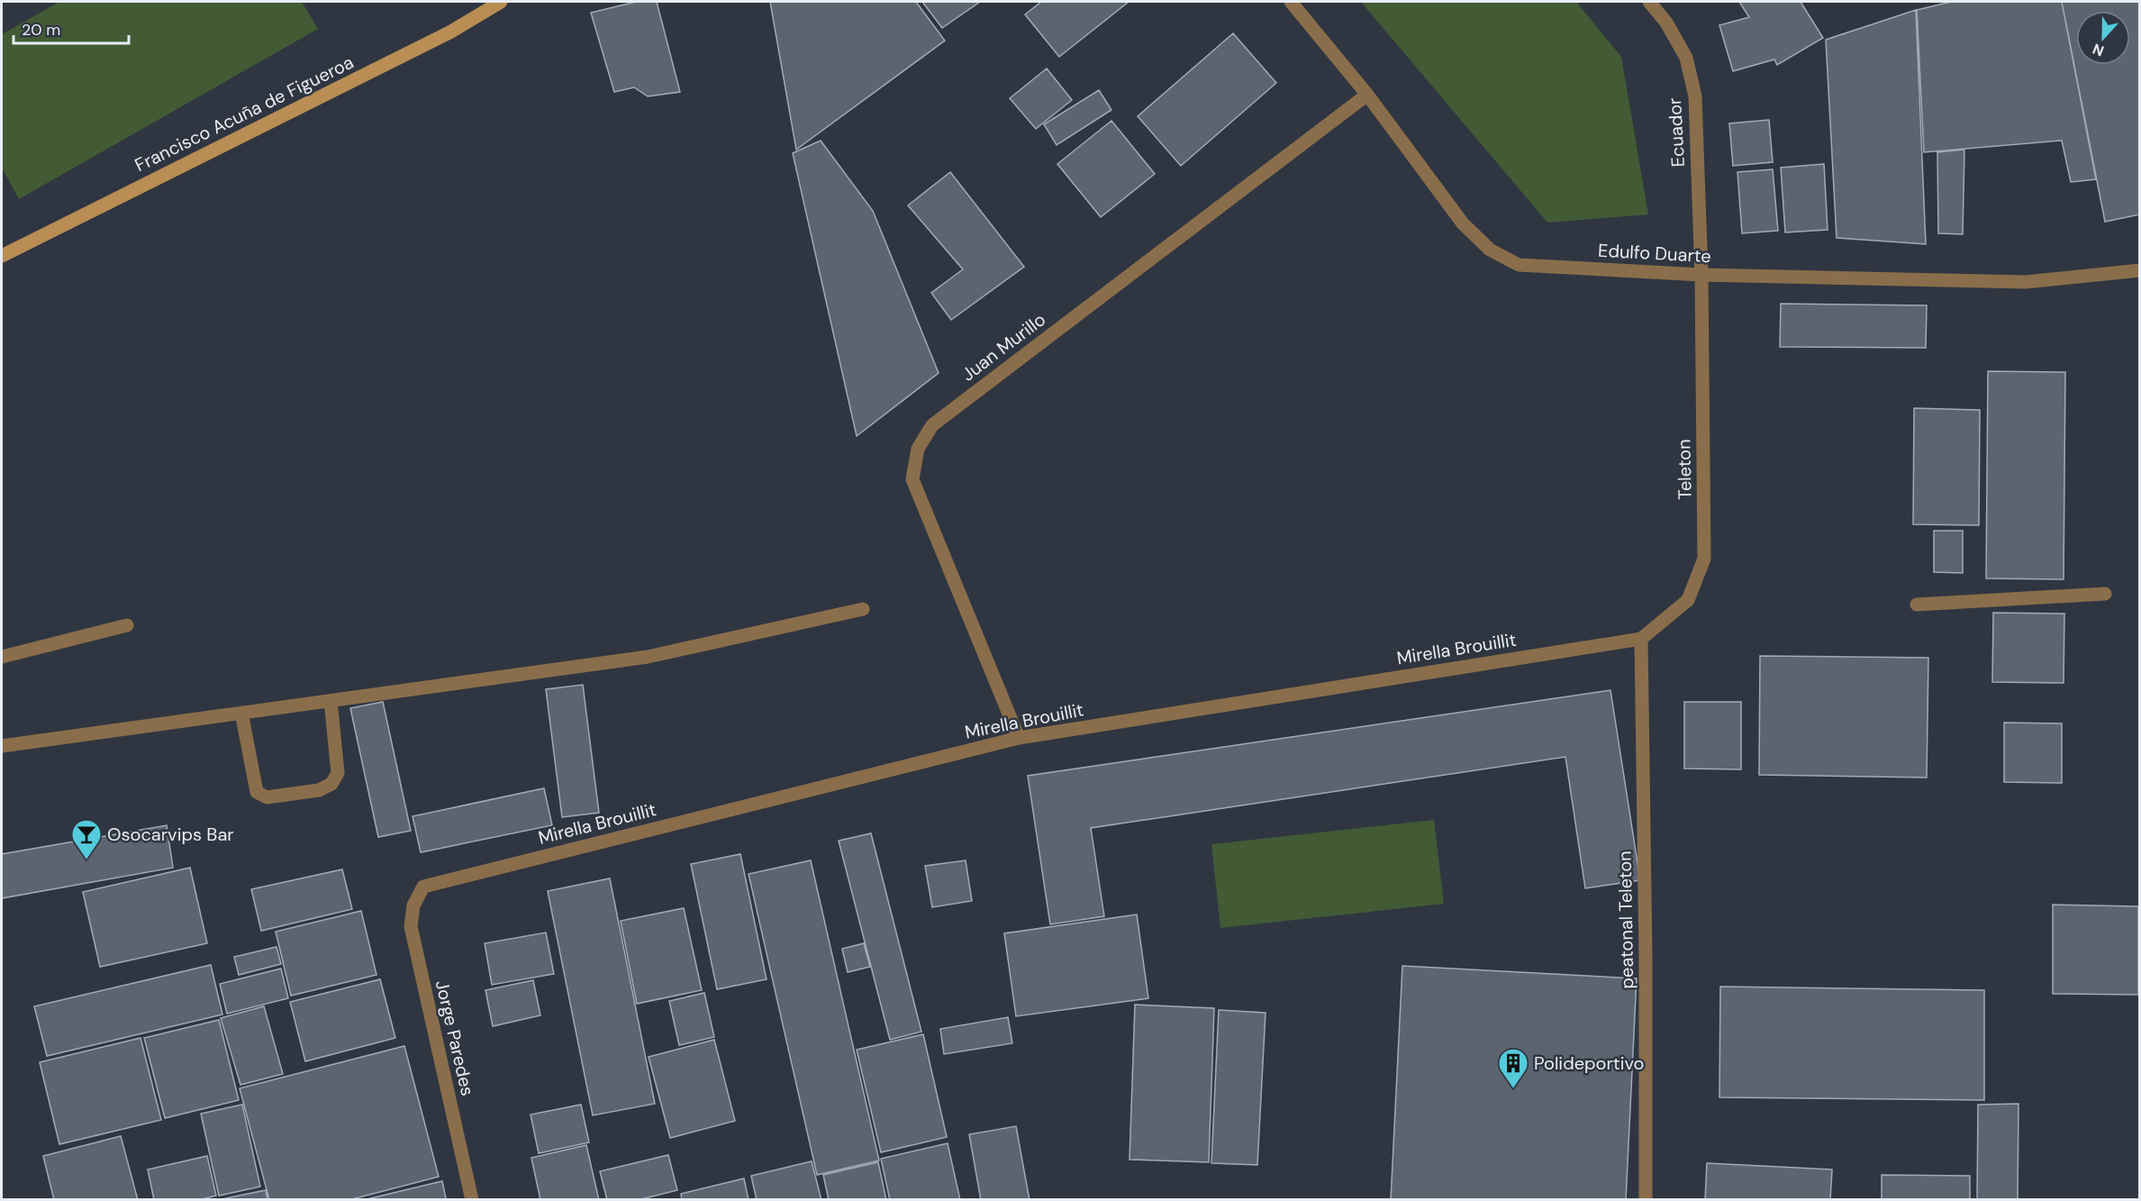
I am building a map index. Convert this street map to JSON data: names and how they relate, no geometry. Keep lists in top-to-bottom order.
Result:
{
  "streets": {
    "street": [
      "Francisco Acuña de Figueroa",
      "Ecuador",
      "Edulfo Duarte",
      "Juan Murillo",
      "Teleton",
      "Mirella Brouillit",
      "peatonal Teleton",
      "Jorge Paredes"
    ]
  },
  "crossings": [
    ["Ecuador", "Edulfo Duarte"],
    ["Ecuador", "Teleton"],
    ["Edulfo Duarte", "Juan Murillo"],
    ["Edulfo Duarte", "Teleton"],
    ["Juan Murillo", "Mirella Brouillit"],
    ["Teleton", "Mirella Brouillit"],
    ["Teleton", "peatonal Teleton"],
    ["Mirella Brouillit", "peatonal Teleton"],
    ["Mirella Brouillit", "Jorge Paredes"]
  ],
  "places": {
    "bar": ["Osocarvips Bar"],
    "building": ["Polideportivo"]
  },
  "scale_bar": "20 m",
  "north": "bottom"
}
